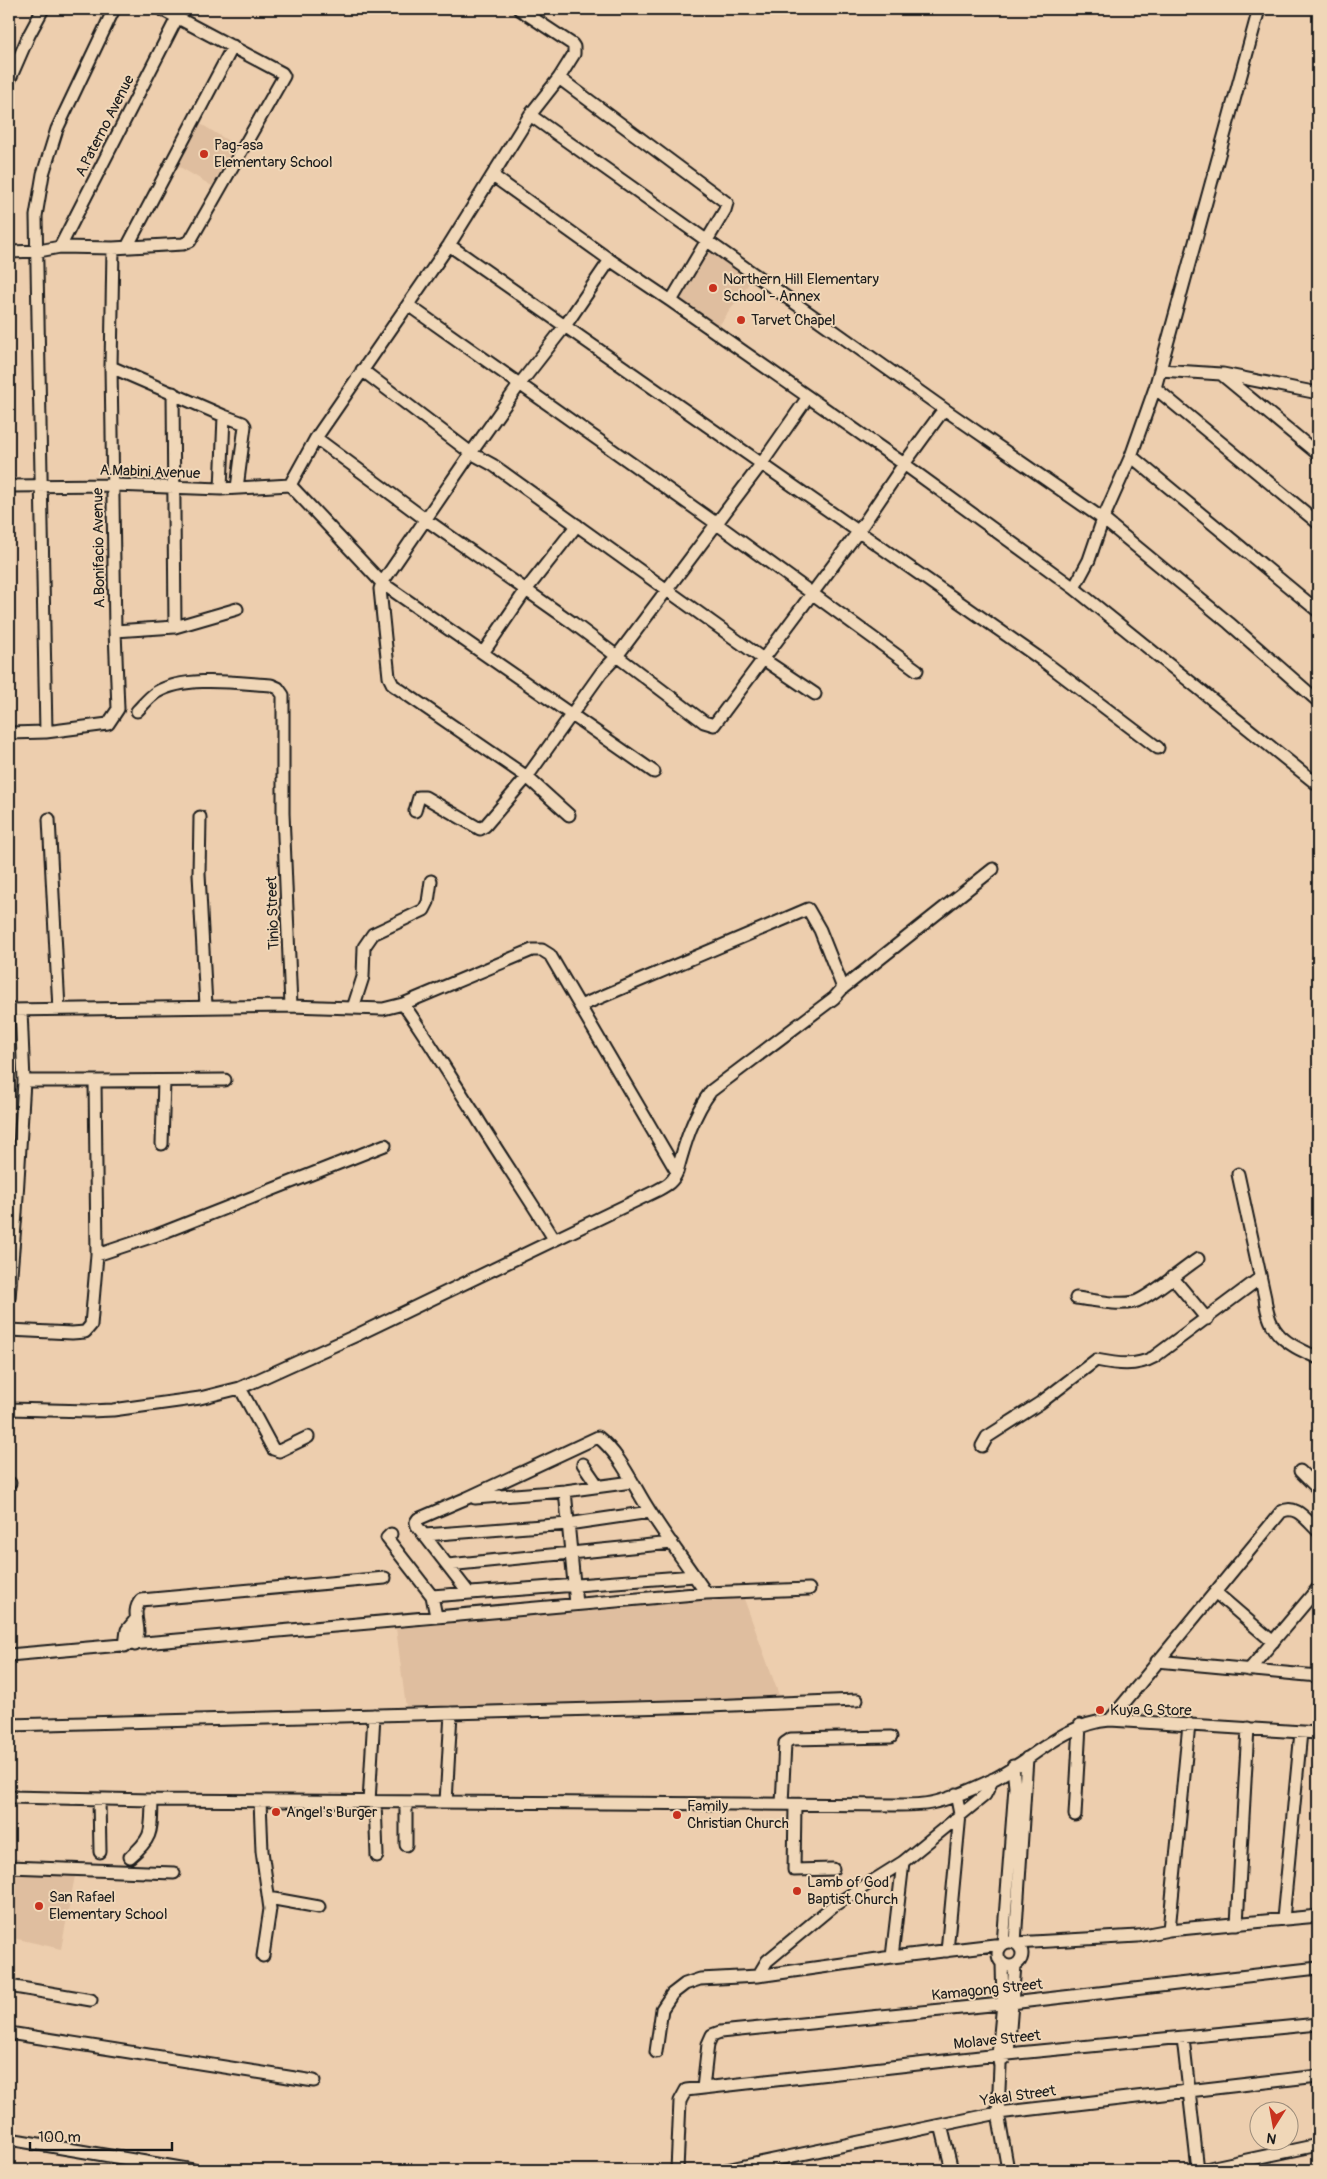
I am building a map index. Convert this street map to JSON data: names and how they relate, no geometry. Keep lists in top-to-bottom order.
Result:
{
  "streets": {
    "street": [
      "A.Paterno Avenue",
      "A.Mabini Avenue",
      "A.Bonifacio Avenue",
      "Tinio Street",
      "Kamagong Street",
      "Molave Street",
      "Yakal Street"
    ]
  },
  "crossings": [
    ["A.Mabini Avenue", "A.Bonifacio Avenue"],
    ["Kamagong Street", "Molave Street"]
  ],
  "places": [
    "Pag-asa Elementary School",
    "Northern Hill Elementary School - Annex",
    "Tarvet Chapel",
    "Kuya G Store",
    "Angel's Burger",
    "Family Christian Church",
    "Lamb of God Baptist Church",
    "San Rafael Elementary School"
  ],
  "scale_bar": "100 m",
  "north": "bottom"
}
